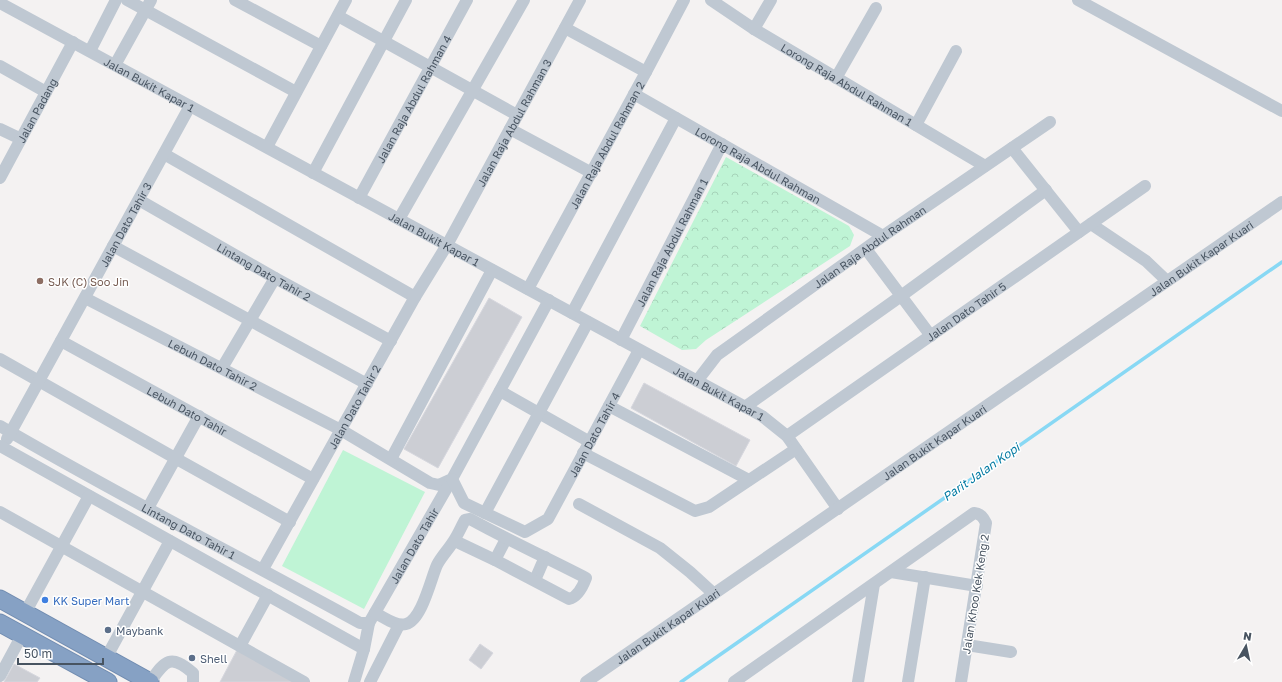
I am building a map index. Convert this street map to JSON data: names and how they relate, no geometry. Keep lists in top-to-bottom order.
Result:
{
  "streets": {
    "street": [
      "Jalan Bukit Kapar 1",
      "Lorong Raja Abdul Rahman 1",
      "Jalan Raja Abdul Rahman 4",
      "Jalan Padang",
      "Jalan Raja Abdul Rahman 3",
      "Jalan Raja Abdul Rahman 2",
      "Lorong Raja Abdul Rahman",
      "Jalan Dato Tahir 3",
      "Jalan Raja Abdul Rahman 1",
      "Jalan Raja Abdul Rahman",
      "Jalan Bukit Kapar Kuari",
      "Lintang Dato Tahir 2",
      "Jalan Dato Tahir 5",
      "Lebuh Dato Tahir 2",
      "Jalan Dato Tahir 2",
      "Lebuh Dato Tahir",
      "Jalan Dato Tahir 4",
      "Lintang Dato Tahir 1",
      "Jalan Dato Tahir",
      "Jalan Khoo Kek Keng 2"
    ]
  },
  "crossings": [
    ["Jalan Bukit Kapar 1", "Jalan Raja Abdul Rahman 4"],
    ["Jalan Bukit Kapar 1", "Jalan Padang"],
    ["Jalan Bukit Kapar 1", "Jalan Raja Abdul Rahman 3"],
    ["Jalan Bukit Kapar 1", "Jalan Raja Abdul Rahman 2"],
    ["Jalan Bukit Kapar 1", "Jalan Dato Tahir 3"],
    ["Jalan Bukit Kapar 1", "Jalan Raja Abdul Rahman 1"],
    ["Jalan Bukit Kapar 1", "Jalan Raja Abdul Rahman"],
    ["Jalan Bukit Kapar 1", "Jalan Bukit Kapar Kuari"],
    ["Jalan Bukit Kapar 1", "Jalan Dato Tahir 5"],
    ["Jalan Bukit Kapar 1", "Jalan Dato Tahir 2"],
    ["Jalan Bukit Kapar 1", "Jalan Dato Tahir 4"],
    ["Jalan Bukit Kapar 1", "Jalan Dato Tahir"],
    ["Lorong Raja Abdul Rahman 1", "Jalan Raja Abdul Rahman"],
    ["Jalan Raja Abdul Rahman 3", "Jalan Dato Tahir 2"],
    ["Jalan Raja Abdul Rahman 2", "Lorong Raja Abdul Rahman"],
    ["Lorong Raja Abdul Rahman", "Jalan Raja Abdul Rahman 1"],
    ["Lorong Raja Abdul Rahman", "Jalan Raja Abdul Rahman"],
    ["Jalan Dato Tahir 3", "Lintang Dato Tahir 2"],
    ["Jalan Dato Tahir 3", "Lebuh Dato Tahir 2"],
    ["Jalan Dato Tahir 3", "Lebuh Dato Tahir"],
    ["Jalan Dato Tahir 3", "Lintang Dato Tahir 1"],
    ["Lintang Dato Tahir 2", "Jalan Dato Tahir 2"],
    ["Lebuh Dato Tahir 2", "Jalan Dato Tahir 2"],
    ["Lebuh Dato Tahir 2", "Jalan Dato Tahir"],
    ["Jalan Dato Tahir 2", "Lebuh Dato Tahir"],
    ["Jalan Dato Tahir 2", "Lintang Dato Tahir 1"]
  ],
  "water": ["Parit Jalan Kopi"],
  "places": [
    "SJK (C) Soo Jin",
    "KK Super Mart",
    "Maybank",
    "Shell"
  ],
  "scale_bar": "50 m",
  "north": "top"
}
